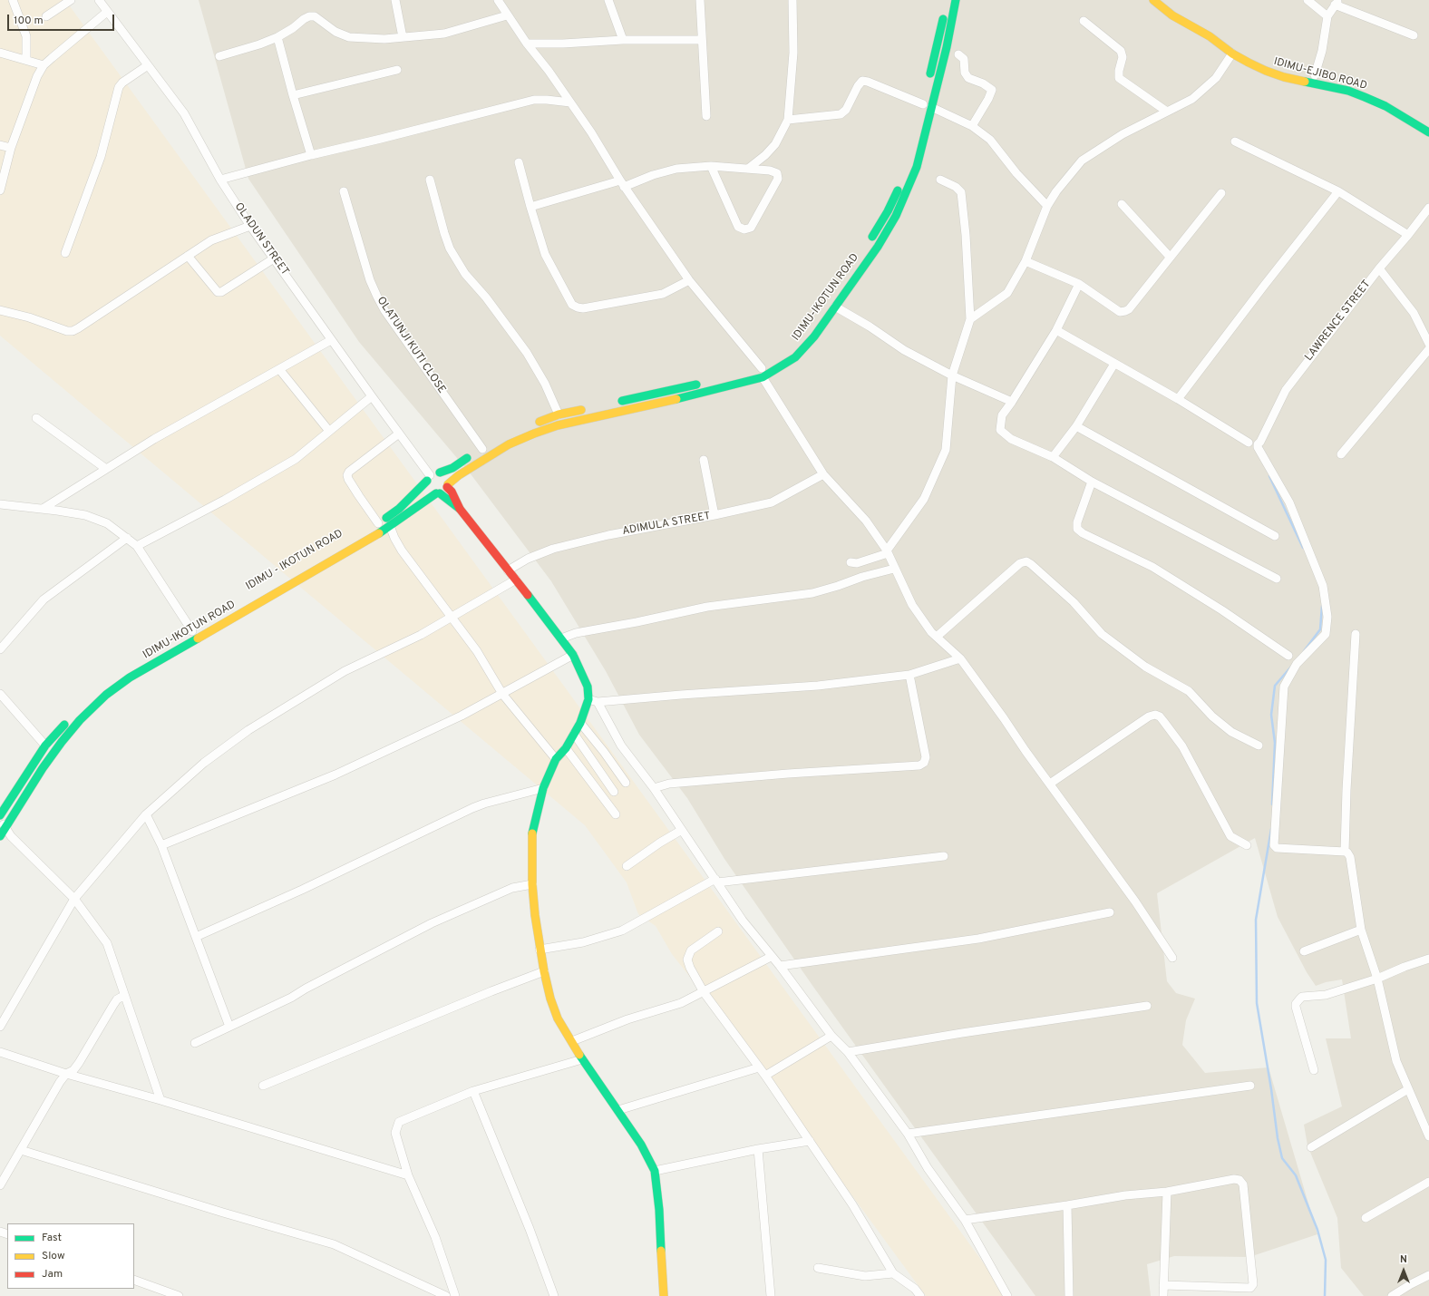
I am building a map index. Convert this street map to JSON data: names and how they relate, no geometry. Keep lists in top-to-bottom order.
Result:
{
  "streets": {
    "main road": ["IDIMU-EJIBO ROAD", "IDIMU-IKOTUN ROAD", "IDIMU - IKOTUN ROAD"],
    "street": [
      "OLADUN STREET",
      "LAWRENCE STREET",
      "OLATUNJI KUTI CLOSE",
      "ADIMULA STREET"
    ]
  },
  "crossings": [
    ["OLADUN STREET", "IDIMU-IKOTUN ROAD"]
  ],
  "legend": ["Fast", "Slow", "Jam"],
  "scale_bar": "100 m",
  "north": "top"
}
